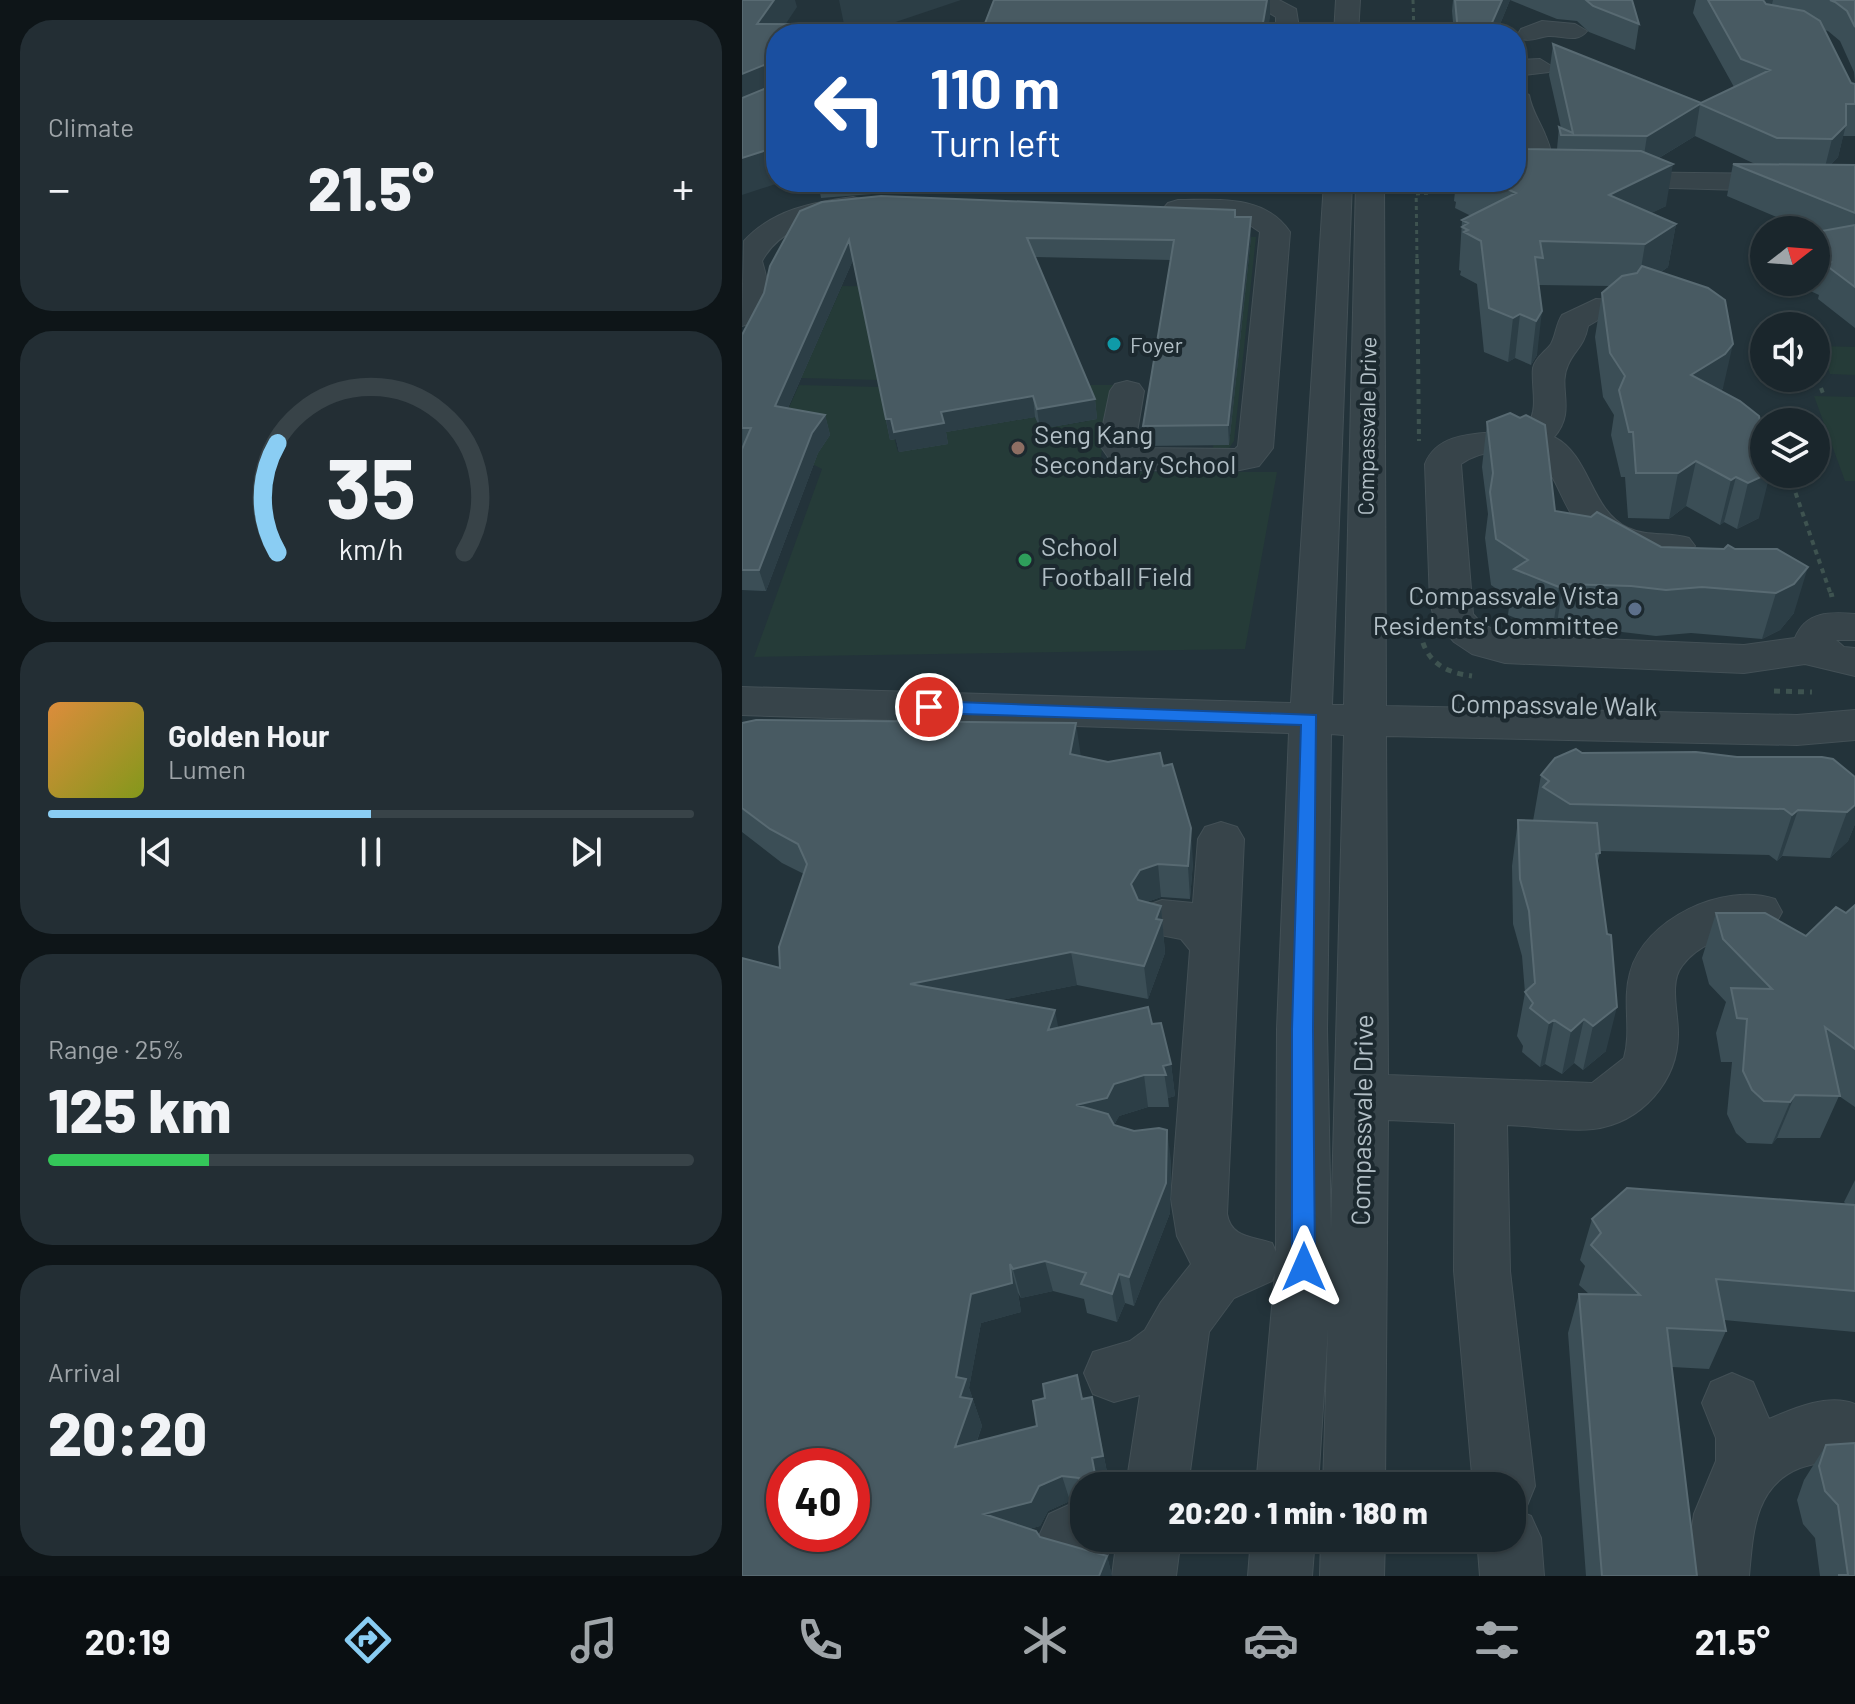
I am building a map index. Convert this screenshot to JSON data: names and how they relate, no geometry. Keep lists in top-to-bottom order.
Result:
{
  "streets": {
    "street": ["Compassvale Drive"]
  },
  "places": [
    "Foyer",
    "Seng Kang Secondary School",
    "School Football Field",
    "Compassvale Vista Residents' Committee"
  ],
  "north": "right",
  "page": {
    "tile": [
      "Climate",
      ["Range · 25%", "125 km"],
      ["Arrival", "20:20"]
    ],
    "turn": ["110 m", "Turn left"],
    "heat": ["−", "21.5°", "+"],
    "song": ["Golden Hour", "Lumen"],
    "limit": "40",
    "trip": "20:20 · 1 min · 180 m",
    "tabs": ["20:19", "21.5°"],
    "gauge": ["35", "km/h"]
  }
}
